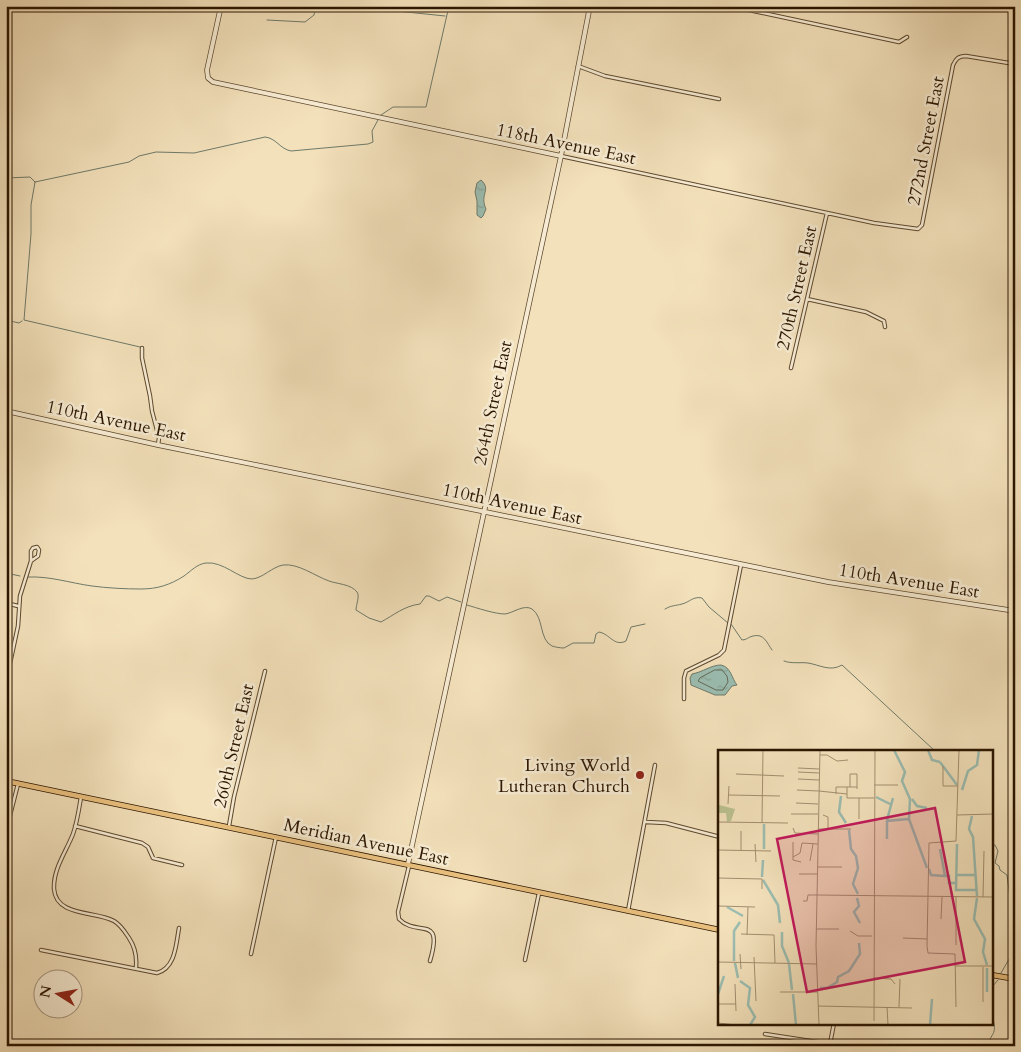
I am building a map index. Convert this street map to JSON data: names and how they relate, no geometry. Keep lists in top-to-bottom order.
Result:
{
  "streets": {
    "main road": ["Meridian Avenue East"],
    "street": [
      "272nd Street East",
      "118th Avenue East",
      "270th Street East",
      "264th Street East",
      "110th Avenue East",
      "260th Street East"
    ]
  },
  "crossings": [
    ["272nd Street East", "118th Avenue East"],
    ["118th Avenue East", "270th Street East"],
    ["118th Avenue East", "264th Street East"],
    ["264th Street East", "110th Avenue East"],
    ["264th Street East", "Meridian Avenue East"],
    ["260th Street East", "Meridian Avenue East"]
  ],
  "places": ["Living World Lutheran Church"],
  "north": "left"
}
